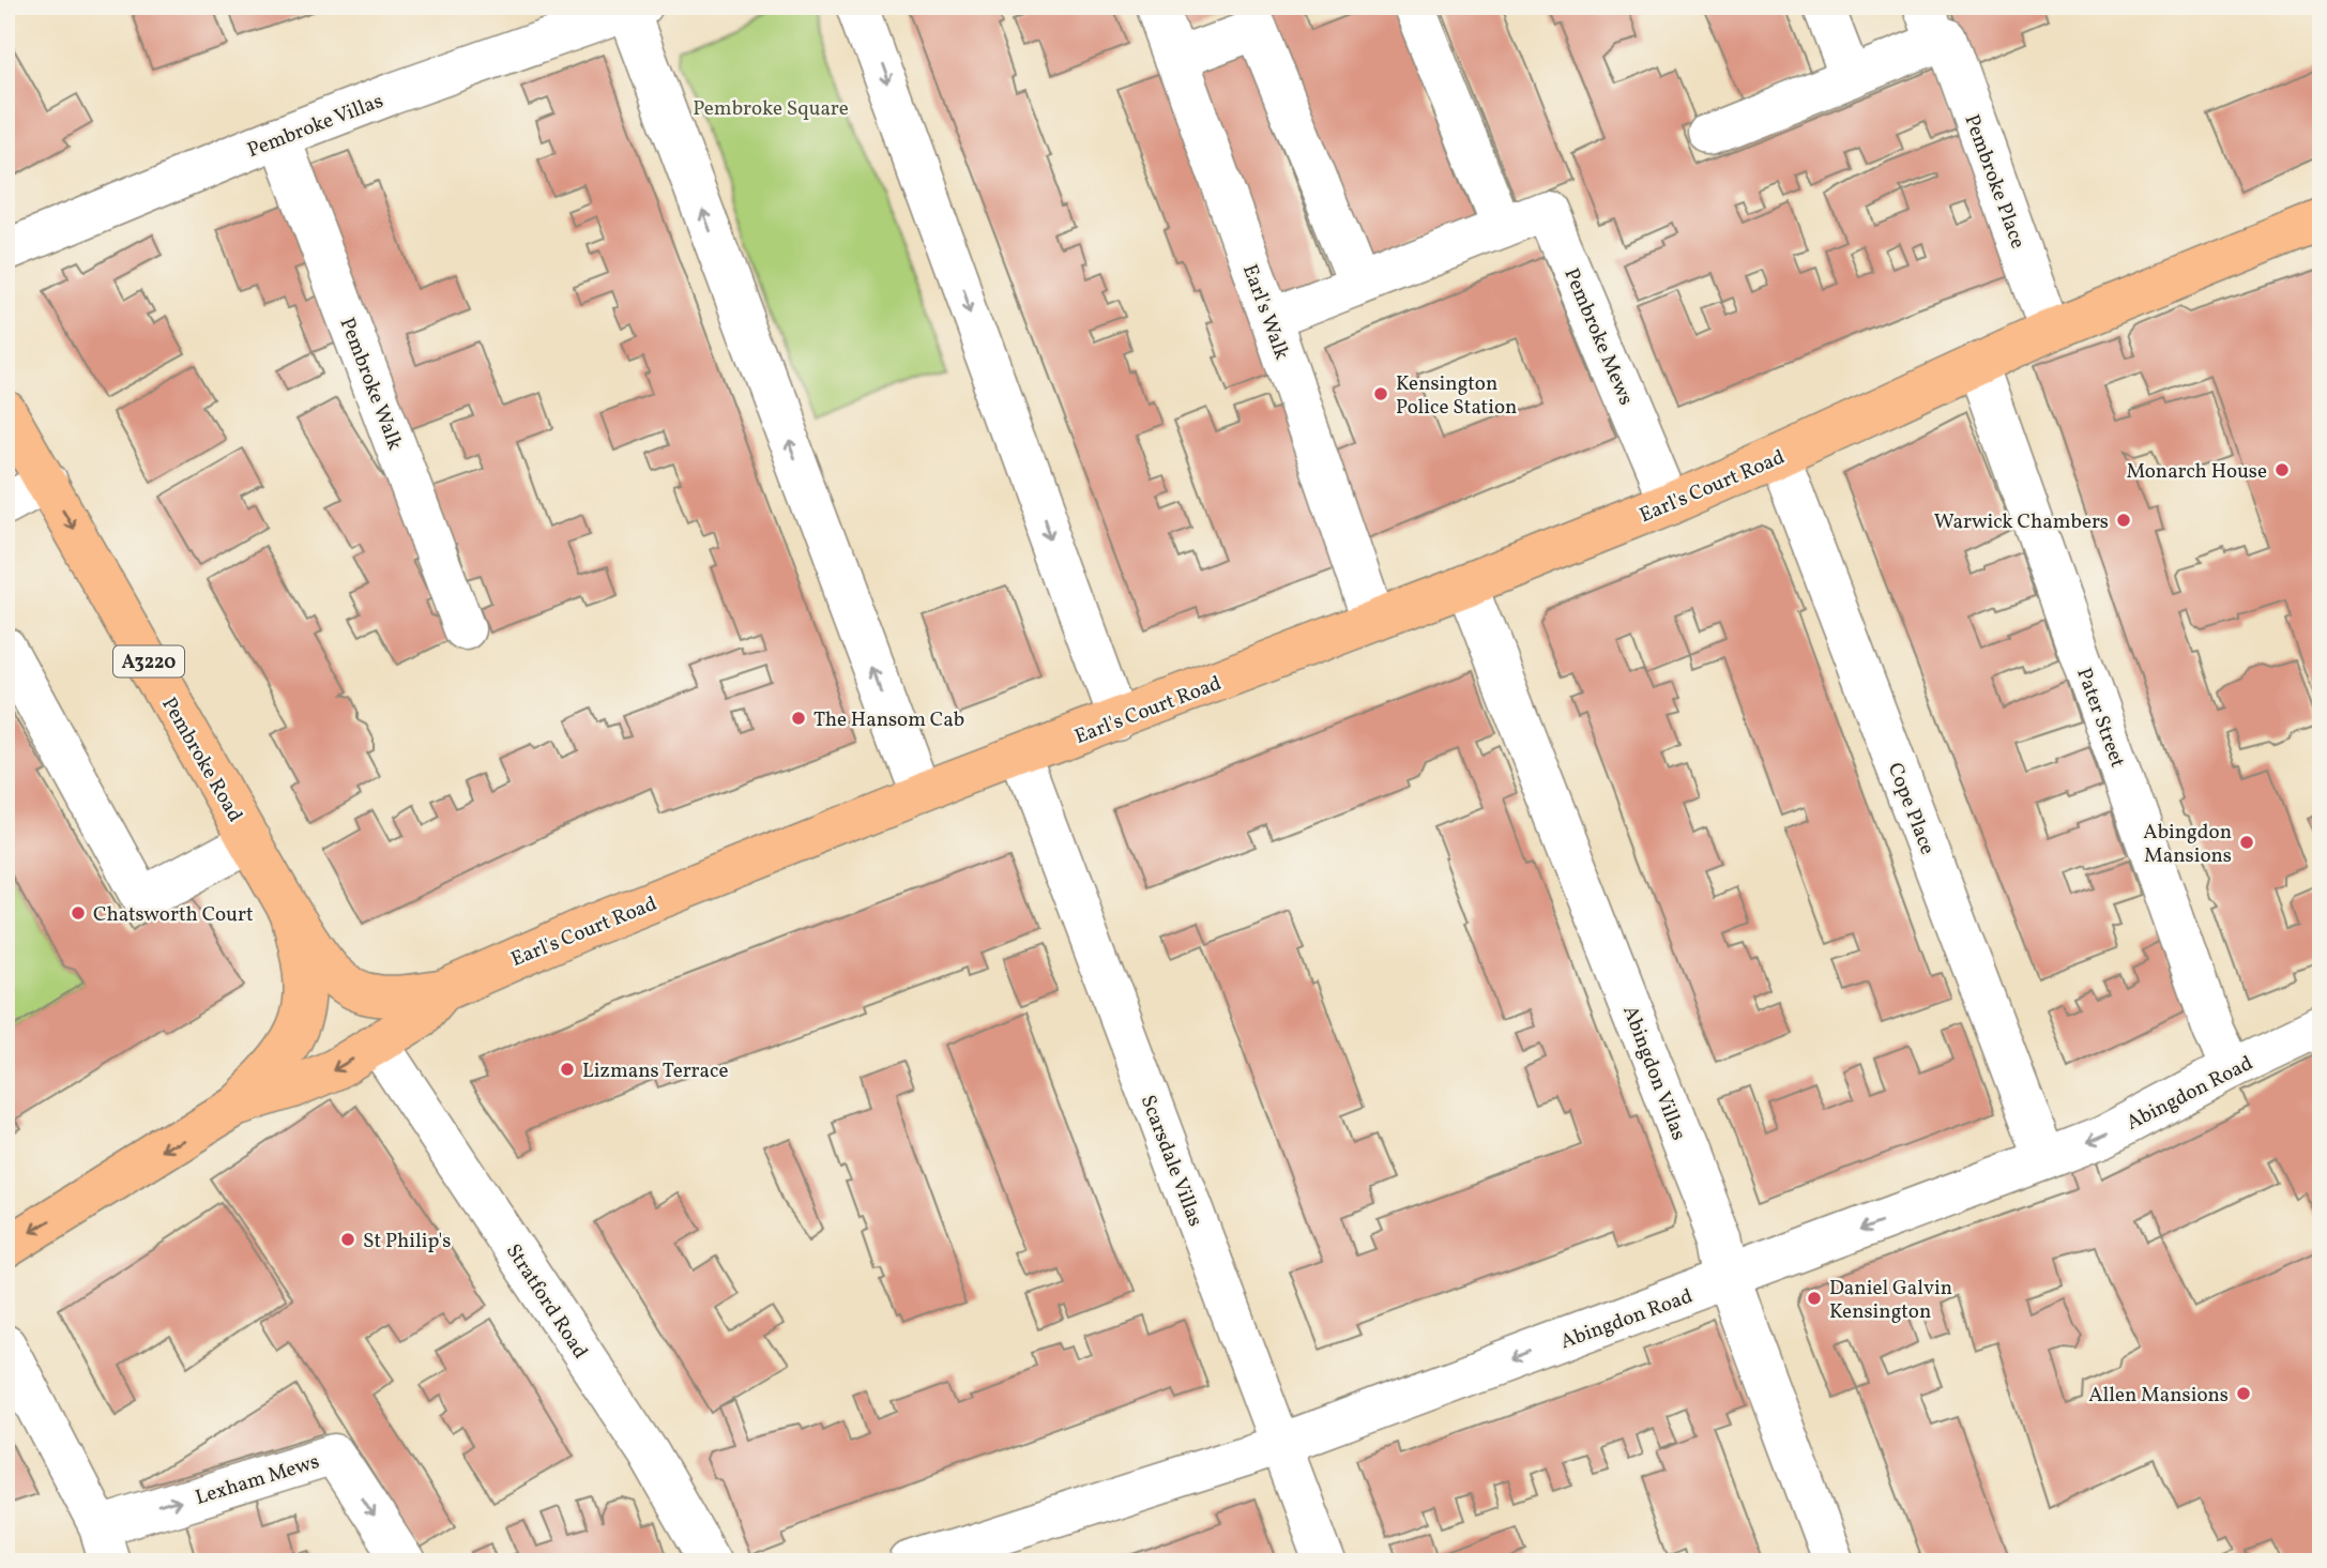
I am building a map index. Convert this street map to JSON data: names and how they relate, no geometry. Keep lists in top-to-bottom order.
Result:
{
  "streets": {
    "main road": ["Earl's Court Road", "A3220", "Pembroke Road"],
    "street": [
      "Pembroke Villas",
      "Pembroke Place",
      "Earl's Walk",
      "Pembroke Mews",
      "Pembroke Walk",
      "Pater Street",
      "Cope Place",
      "Abingdon Villas",
      "Abingdon Road",
      "Scarsdale Villas",
      "Stratford Road",
      "Lexham Mews"
    ]
  },
  "crossings": [
    ["Pembroke Villas", "Pembroke Walk"],
    ["Pembroke Place", "Earl's Court Road"],
    ["Earl's Walk", "Pembroke Mews"],
    ["Earl's Walk", "Earl's Court Road"],
    ["Pembroke Mews", "Earl's Court Road"],
    ["Earl's Court Road", "Pater Street"],
    ["Earl's Court Road", "Pembroke Road"],
    ["Earl's Court Road", "Cope Place"],
    ["Earl's Court Road", "Abingdon Villas"],
    ["Earl's Court Road", "Scarsdale Villas"],
    ["Earl's Court Road", "Stratford Road"],
    ["Pater Street", "Abingdon Road"],
    ["Cope Place", "Abingdon Road"],
    ["Abingdon Villas", "Abingdon Road"],
    ["Abingdon Road", "Scarsdale Villas"]
  ],
  "one_way": ["Pembroke Road", "Abingdon Road", "Lexham Mews"],
  "parks": ["Pembroke Square"],
  "places": [
    "Kensington Police Station",
    "Monarch House",
    "Warwick Chambers",
    "The Hansom Cab",
    "Abingdon Mansions",
    "Chatsworth Court",
    "Lizmans Terrace",
    "St Philip's",
    "Daniel Galvin Kensington",
    "Allen Mansions"
  ]
}
